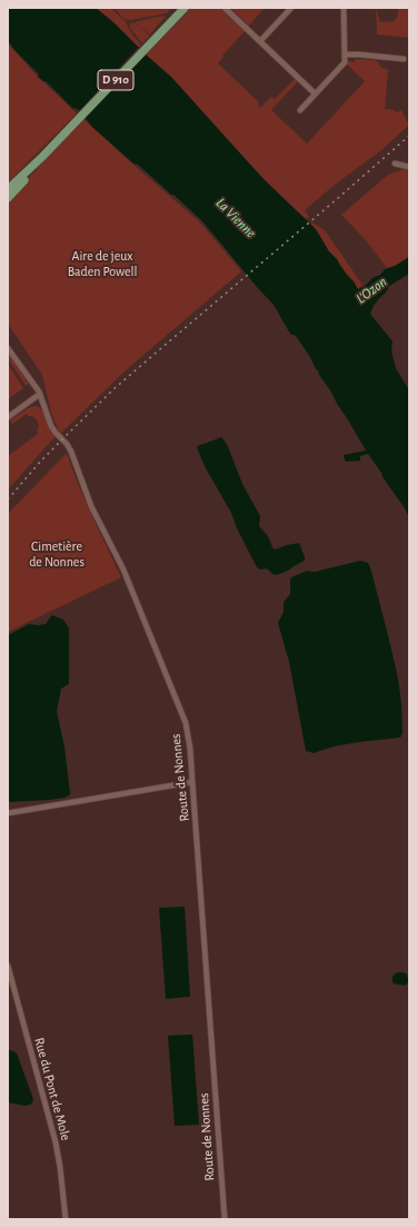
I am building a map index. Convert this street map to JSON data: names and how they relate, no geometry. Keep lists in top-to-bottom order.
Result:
{
  "streets": {
    "main road": ["D 910"],
    "street": ["Route de Nonnes", "Rue du Pont de Mole"]
  },
  "water": ["La Vienne", "L'Ozon"],
  "parks": ["Aire de jeux Baden Powell", "Cimetière de Nonnes"]
}
